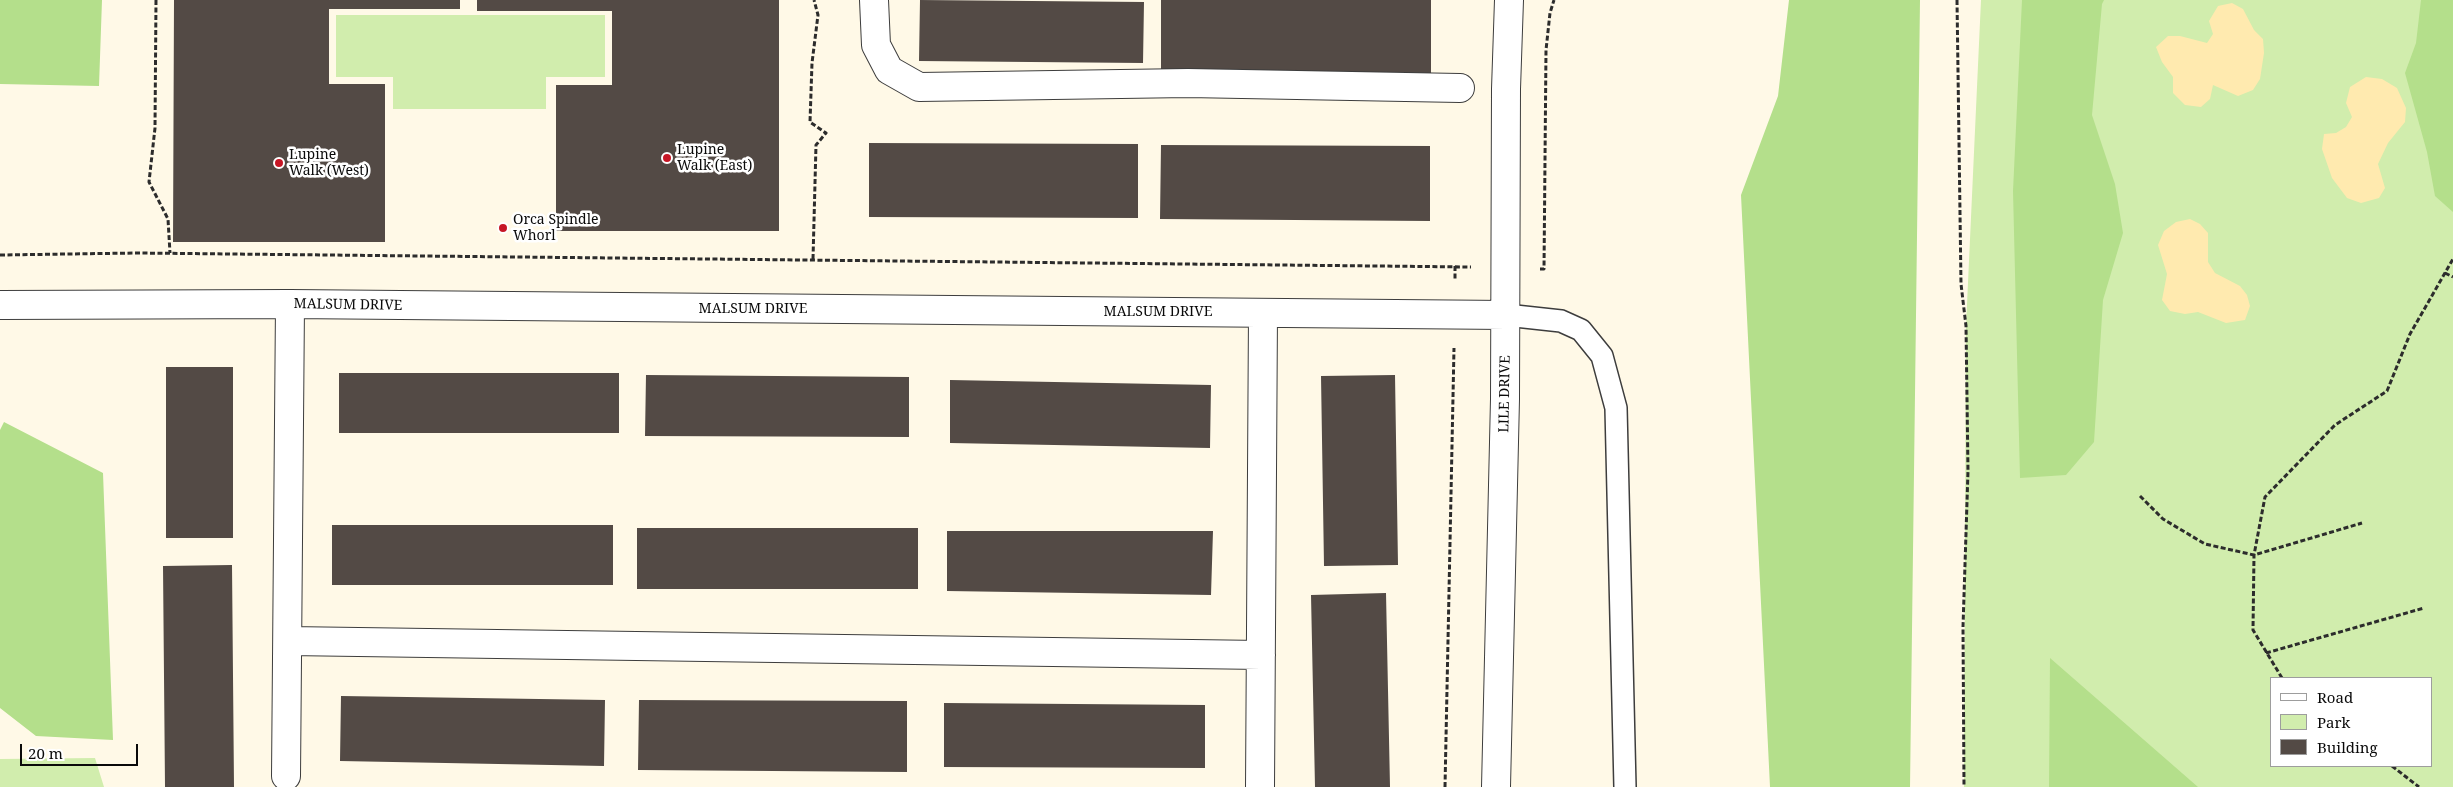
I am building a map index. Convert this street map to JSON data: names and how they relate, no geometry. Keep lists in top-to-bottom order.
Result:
{
  "streets": {
    "street": ["MALSUM DRIVE", "LILE DRIVE"]
  },
  "crossings": [
    ["MALSUM DRIVE", "LILE DRIVE"]
  ],
  "places": ["Lupine Walk (East)", "Lupine Walk (West)", "Orca Spindle Whorl"],
  "legend": ["Road", "Park", "Building"],
  "scale_bar": "20 m"
}
